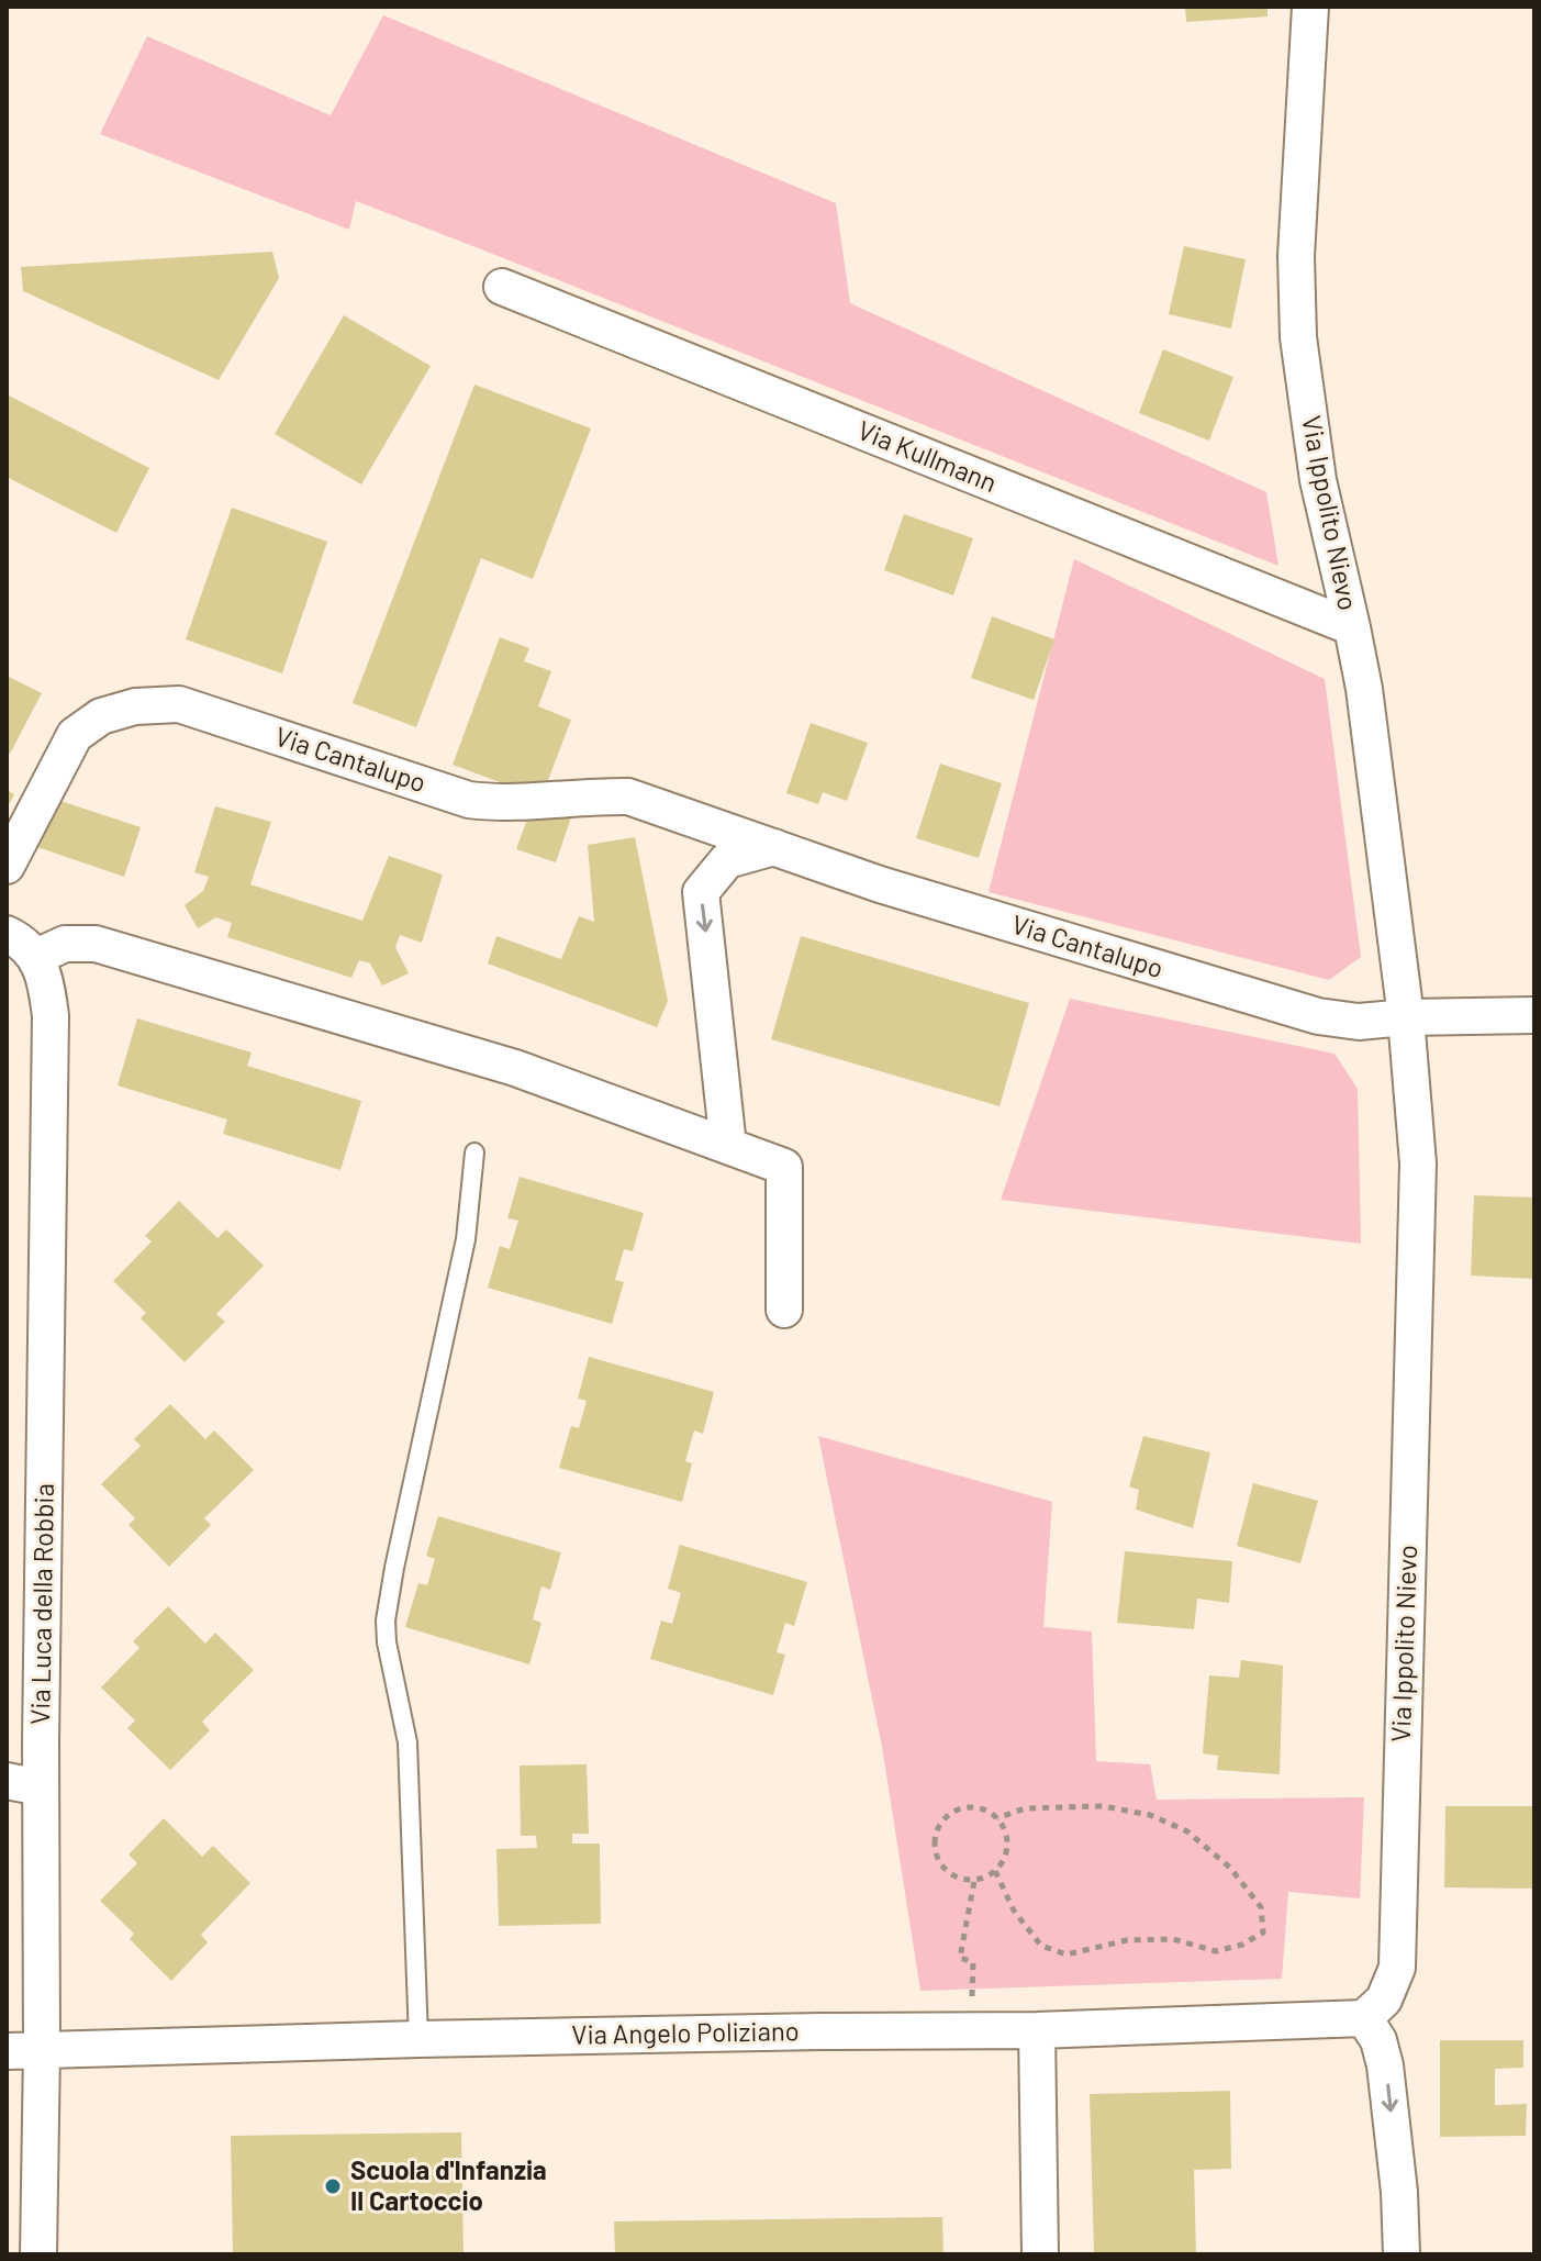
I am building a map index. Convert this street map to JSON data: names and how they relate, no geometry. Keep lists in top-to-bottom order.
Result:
{
  "streets": {
    "street": [
      "Via Kullmann",
      "Via Ippolito Nievo",
      "Via Cantalupo",
      "Via Luca della Robbia",
      "Via Angelo Poliziano"
    ]
  },
  "crossings": [
    ["Via Kullmann", "Via Ippolito Nievo"],
    ["Via Ippolito Nievo", "Via Cantalupo"],
    ["Via Ippolito Nievo", "Via Angelo Poliziano"],
    ["Via Luca della Robbia", "Via Angelo Poliziano"]
  ],
  "places": ["Scuola d'Infanzia Il Cartoccio"]
}
